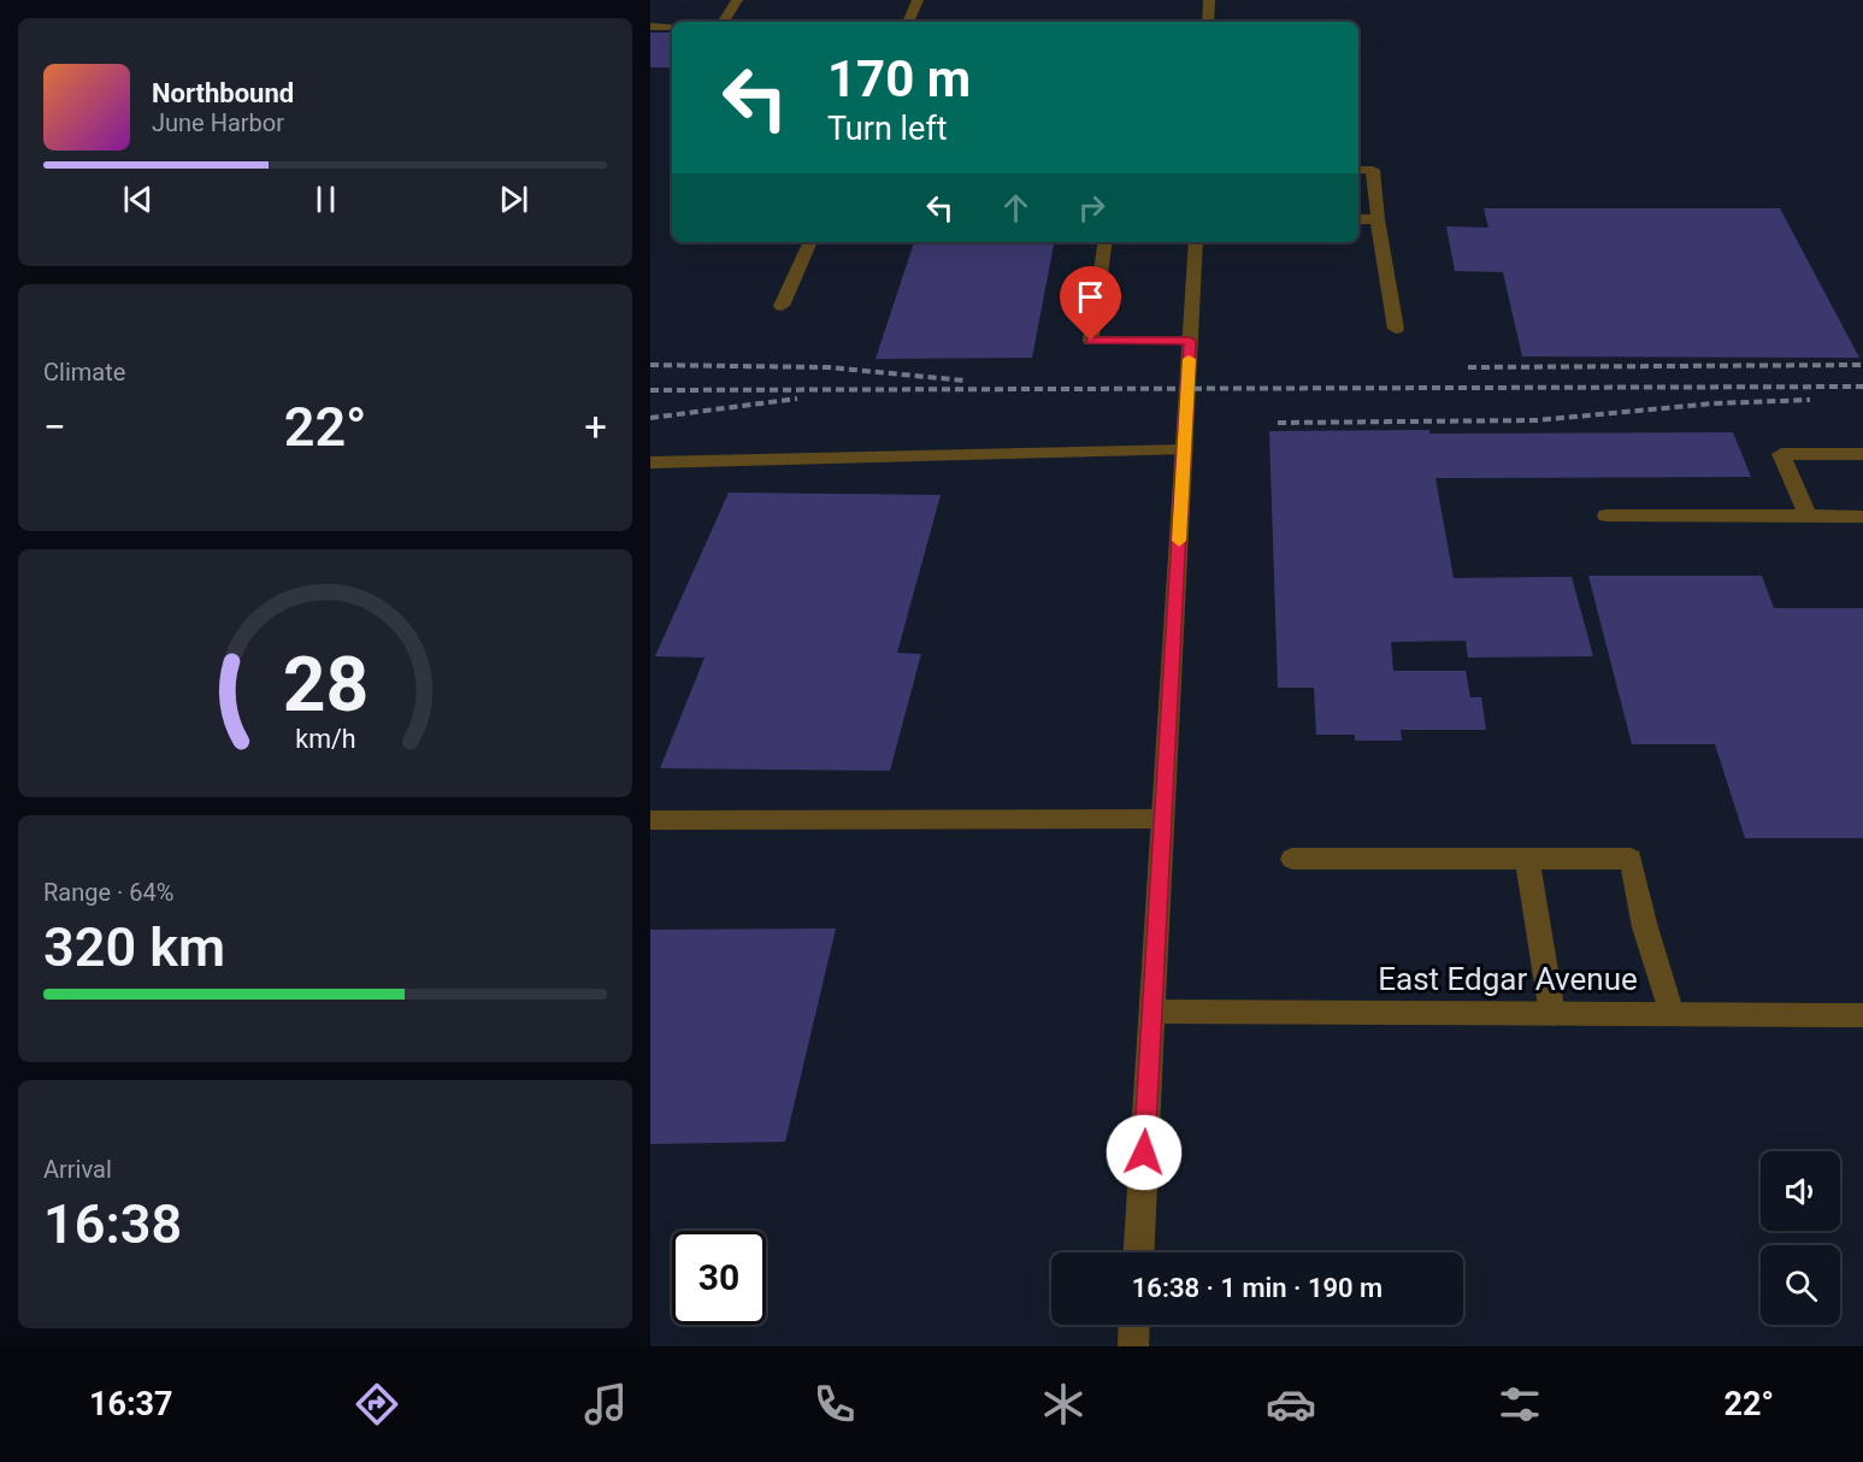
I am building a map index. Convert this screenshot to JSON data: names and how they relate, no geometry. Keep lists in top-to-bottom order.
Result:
{
  "streets": {
    "street": ["East Edgar Avenue"]
  },
  "page": {
    "turn": ["170 m", "Turn left"],
    "song": ["Northbound", "June Harbor"],
    "tile": [
      "Climate",
      ["Range · 64%", "320 km"],
      ["Arrival", "16:38"]
    ],
    "heat": ["−", "22°", "+"],
    "limit": "30",
    "trip": "16:38 · 1 min · 190 m",
    "tabs": ["16:37", "22°"],
    "gauge": ["28", "km/h"]
  }
}
